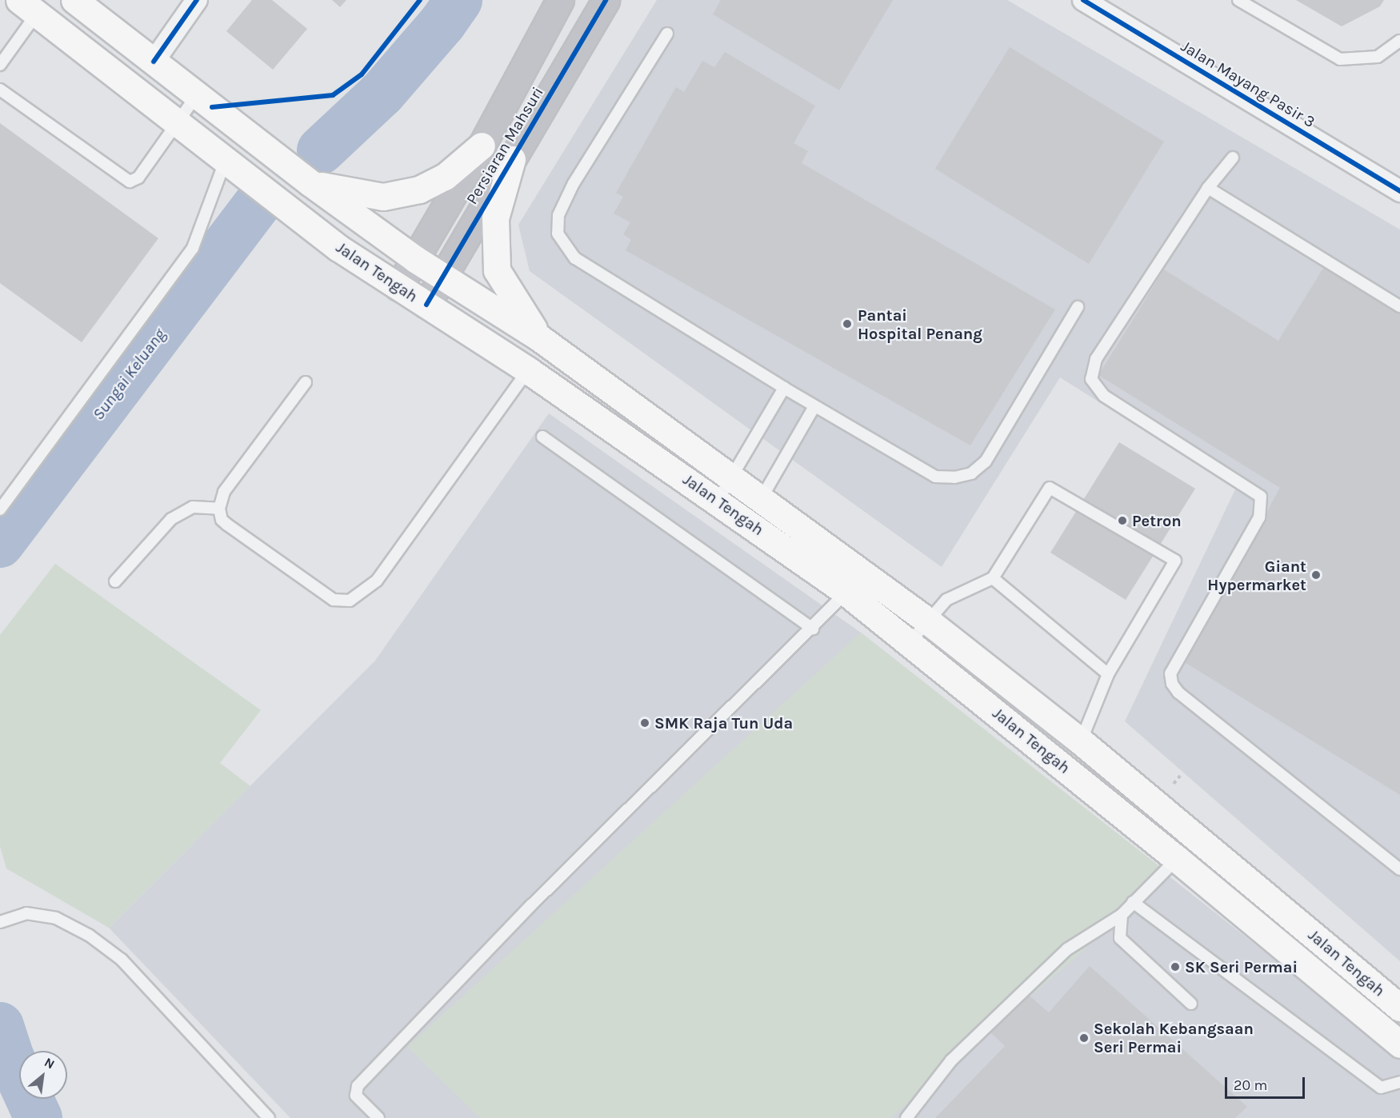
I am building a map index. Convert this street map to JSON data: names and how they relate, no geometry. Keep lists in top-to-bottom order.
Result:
{
  "streets": {
    "main road": ["Jalan Tengah"],
    "street": ["Jalan Mayang Pasir 3", "Persiaran Mahsuri"]
  },
  "crossings": [
    ["Persiaran Mahsuri", "Jalan Tengah"]
  ],
  "water": ["Sungai Keluang"],
  "places": [
    "Pantai Hospital Penang",
    "Petron",
    "Giant Hypermarket",
    "SMK Raja Tun Uda",
    "SK Seri Permai",
    "Sekolah Kebangsaan Seri Permai"
  ],
  "scale_bar": "20 m",
  "north": "top right"
}
